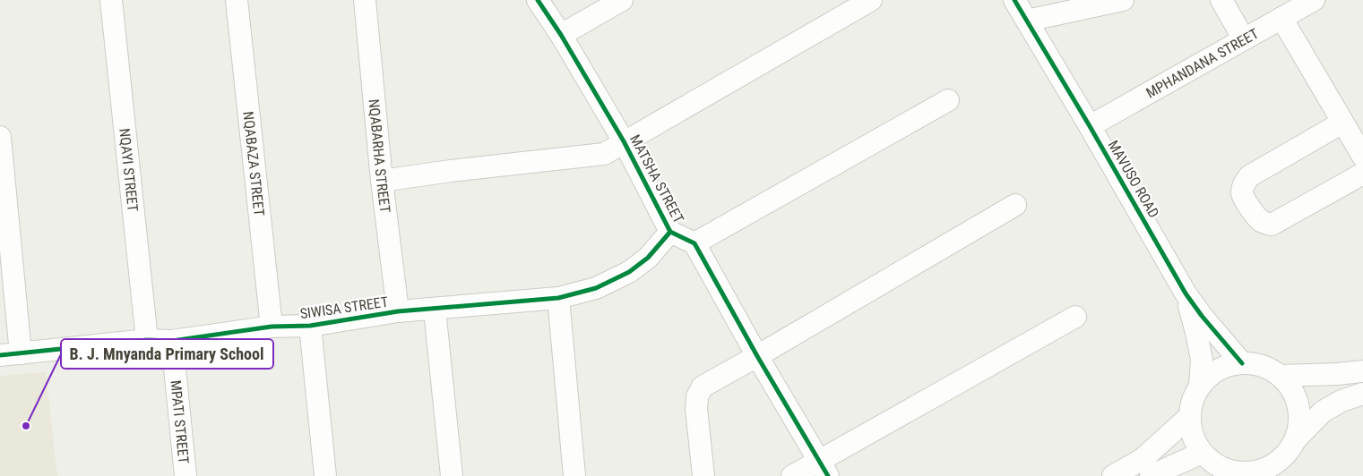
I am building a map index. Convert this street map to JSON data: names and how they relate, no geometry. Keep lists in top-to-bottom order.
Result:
{
  "streets": {
    "street": [
      "MPHANDANA STREET",
      "NQABARHA STREET",
      "NQABAZA STREET",
      "NQAYI STREET",
      "MATSHA STREET",
      "MAVUSO ROAD",
      "SIWISA STREET",
      "MPATI STREET"
    ]
  },
  "crossings": [
    ["MPHANDANA STREET", "MAVUSO ROAD"],
    ["NQABARHA STREET", "SIWISA STREET"],
    ["NQABAZA STREET", "SIWISA STREET"],
    ["NQAYI STREET", "SIWISA STREET"],
    ["MATSHA STREET", "SIWISA STREET"],
    ["SIWISA STREET", "MPATI STREET"]
  ],
  "places": ["B. J. Mnyanda Primary School"]
}
